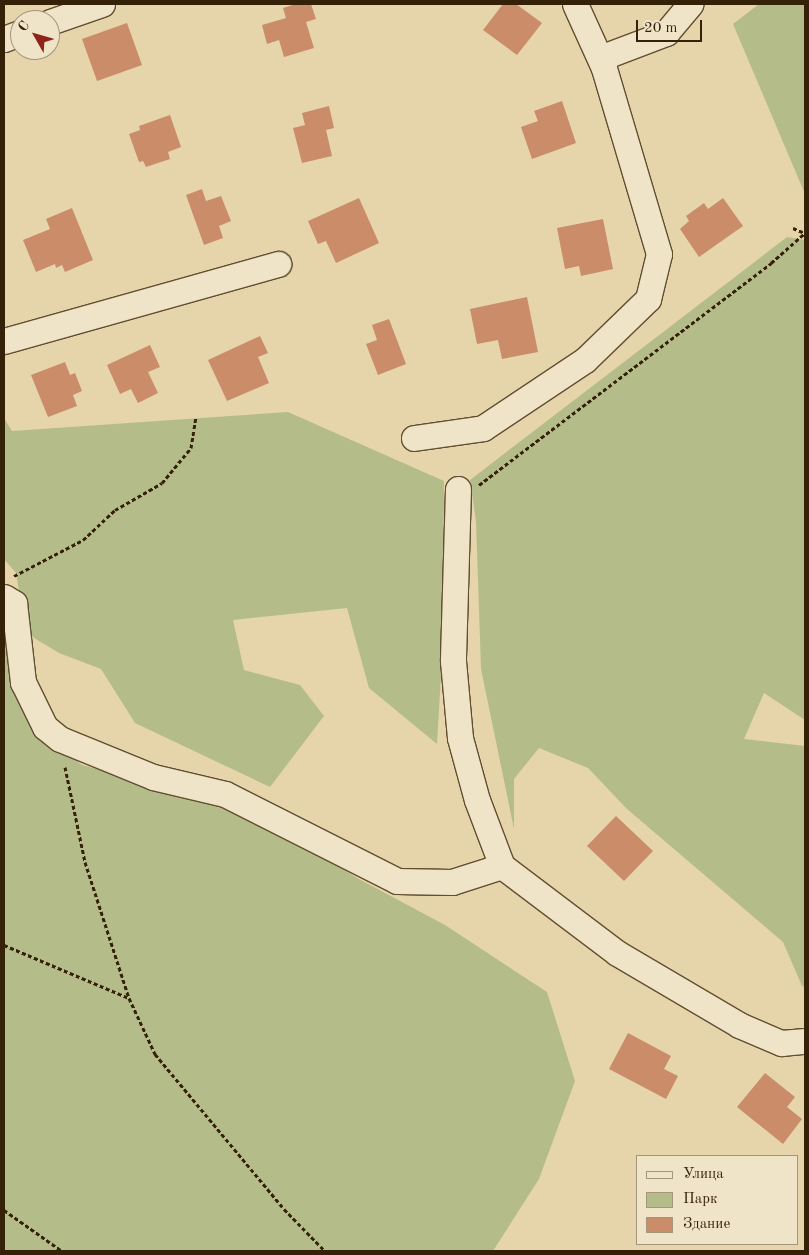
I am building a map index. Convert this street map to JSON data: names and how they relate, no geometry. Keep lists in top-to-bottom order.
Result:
{
  "legend": ["Улица", "Парк", "Здание"],
  "scale_bar": "20 m",
  "north": "top left"
}
